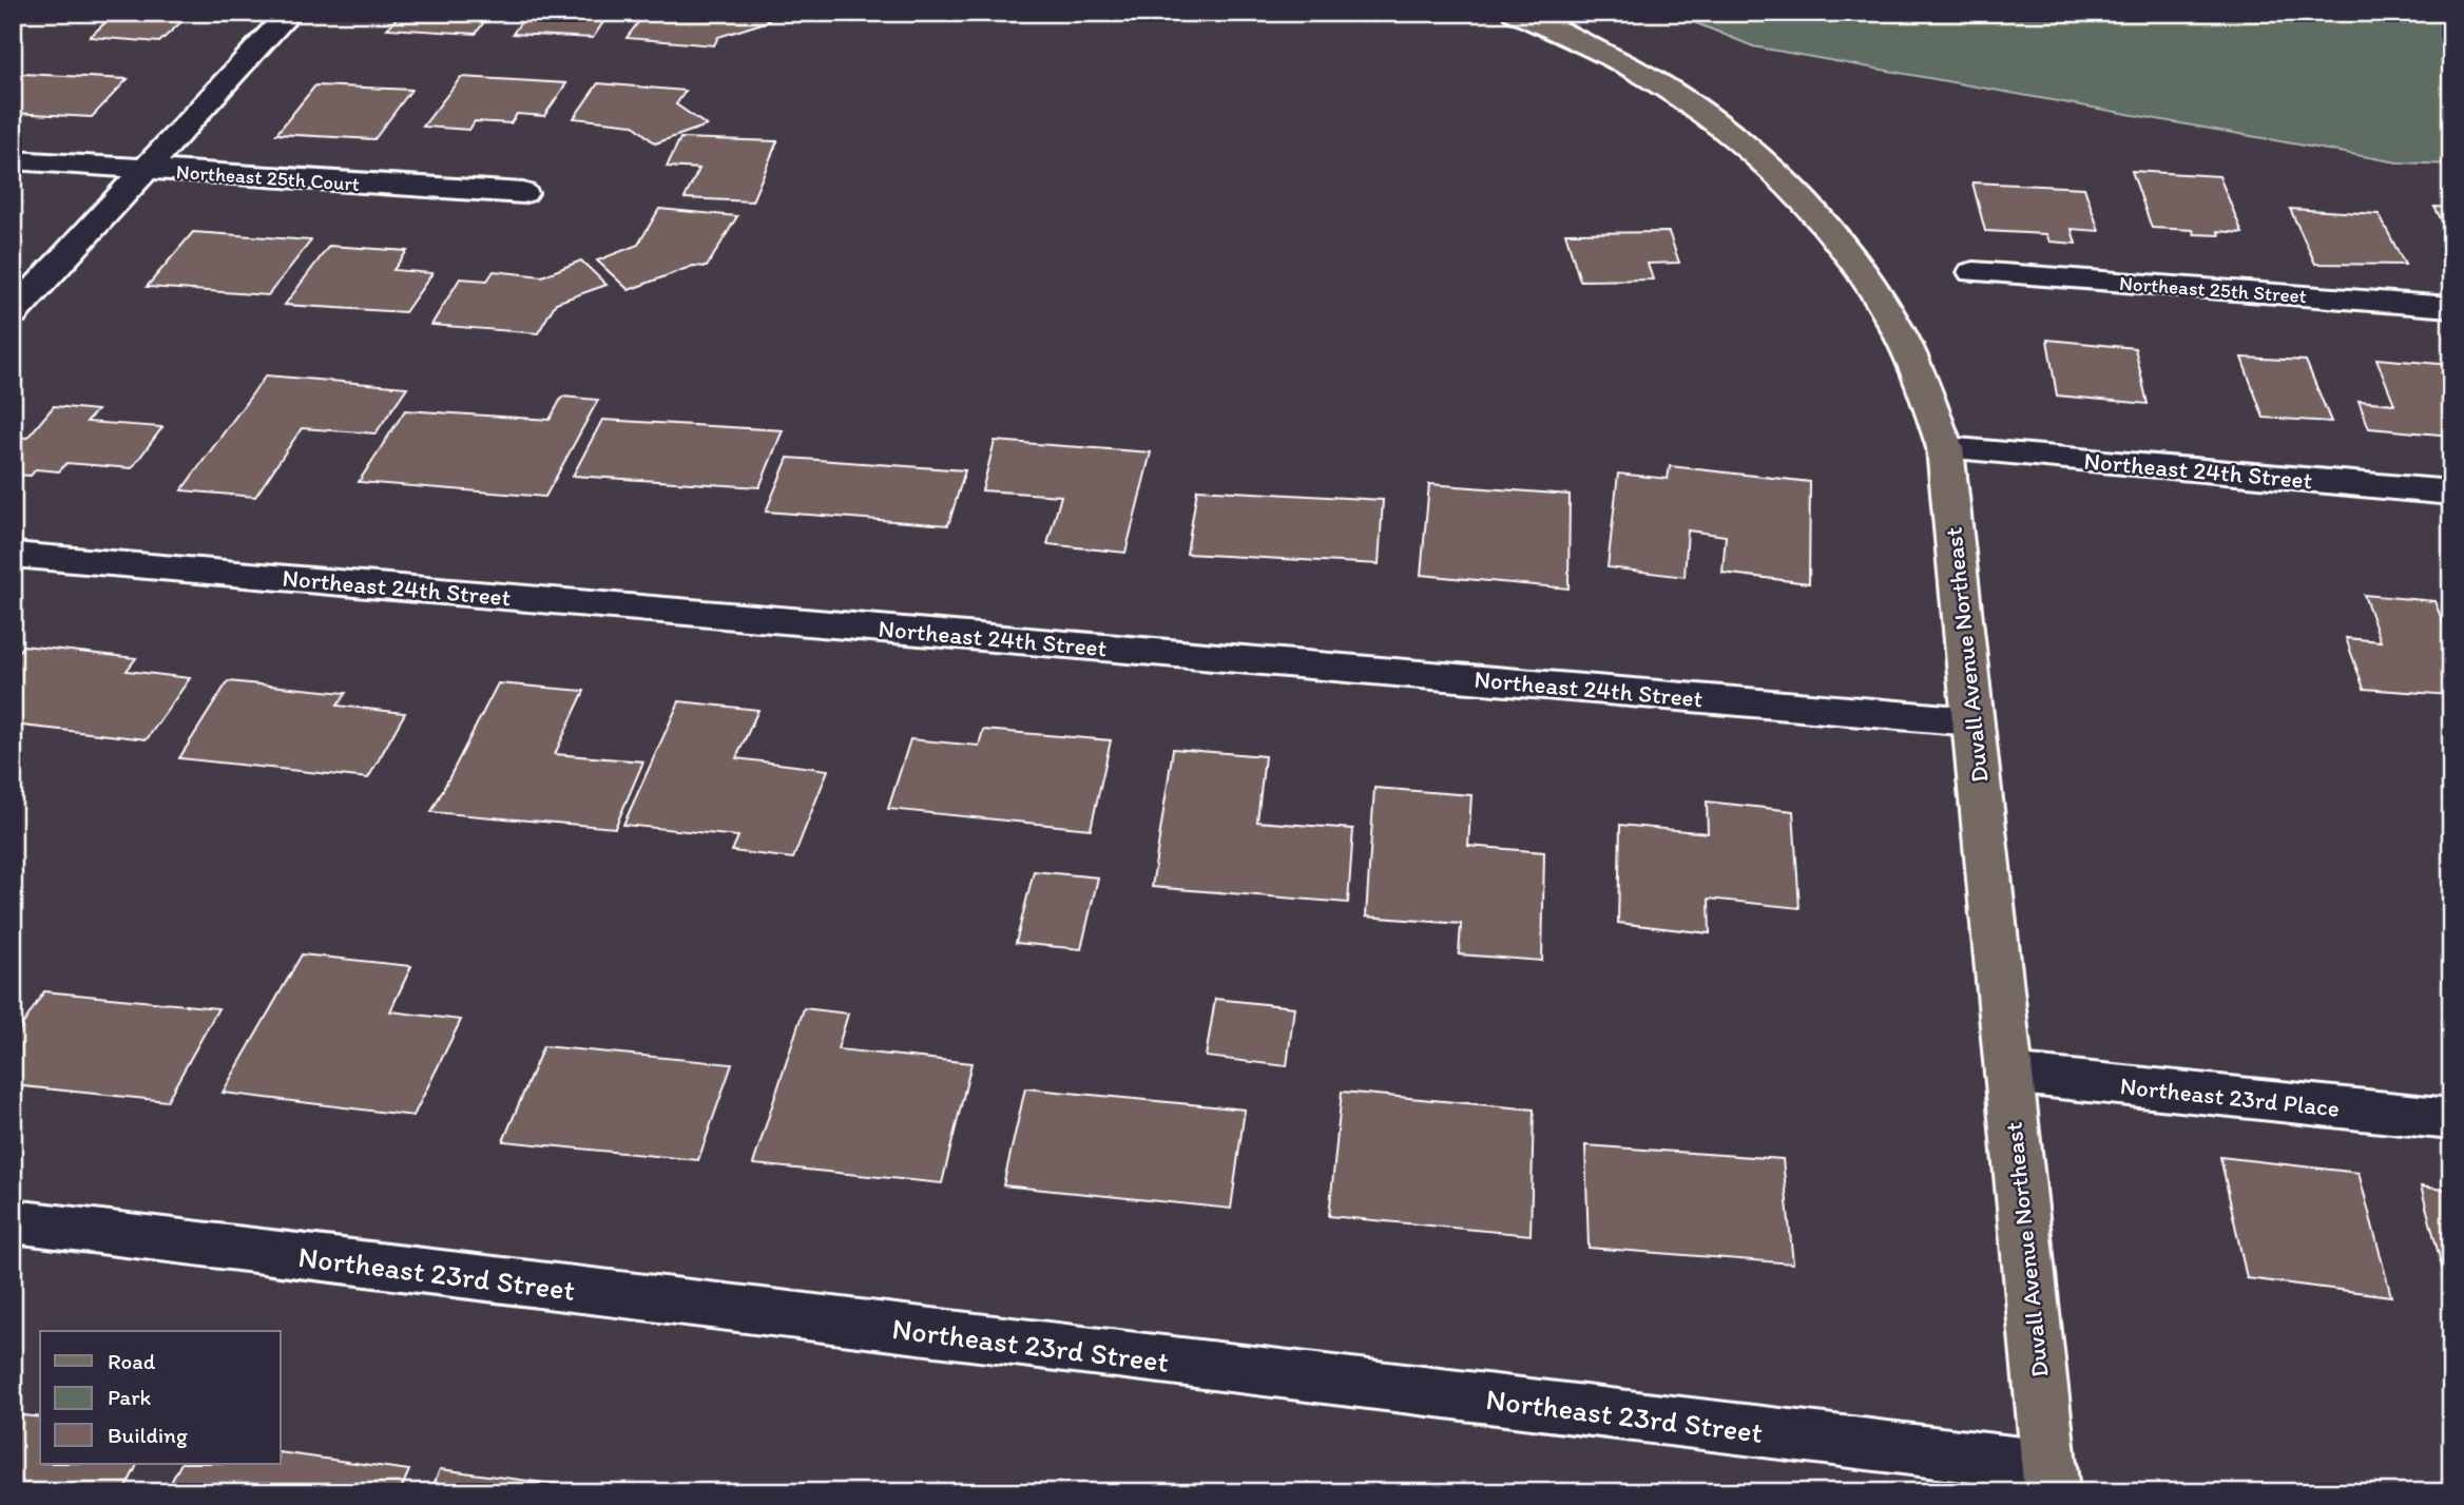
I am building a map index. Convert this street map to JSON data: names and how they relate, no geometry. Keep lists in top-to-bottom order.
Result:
{
  "streets": {
    "main road": ["Duvall Avenue Northeast"],
    "street": [
      "Northeast 25th Court",
      "Northeast 25th Street",
      "Northeast 24th Street",
      "Northeast 23rd Place",
      "Northeast 23rd Street"
    ]
  },
  "crossings": [
    ["Northeast 24th Street", "Duvall Avenue Northeast"],
    ["Duvall Avenue Northeast", "Northeast 23rd Place"],
    ["Duvall Avenue Northeast", "Northeast 23rd Street"]
  ],
  "legend": ["Road", "Park", "Building"]
}
